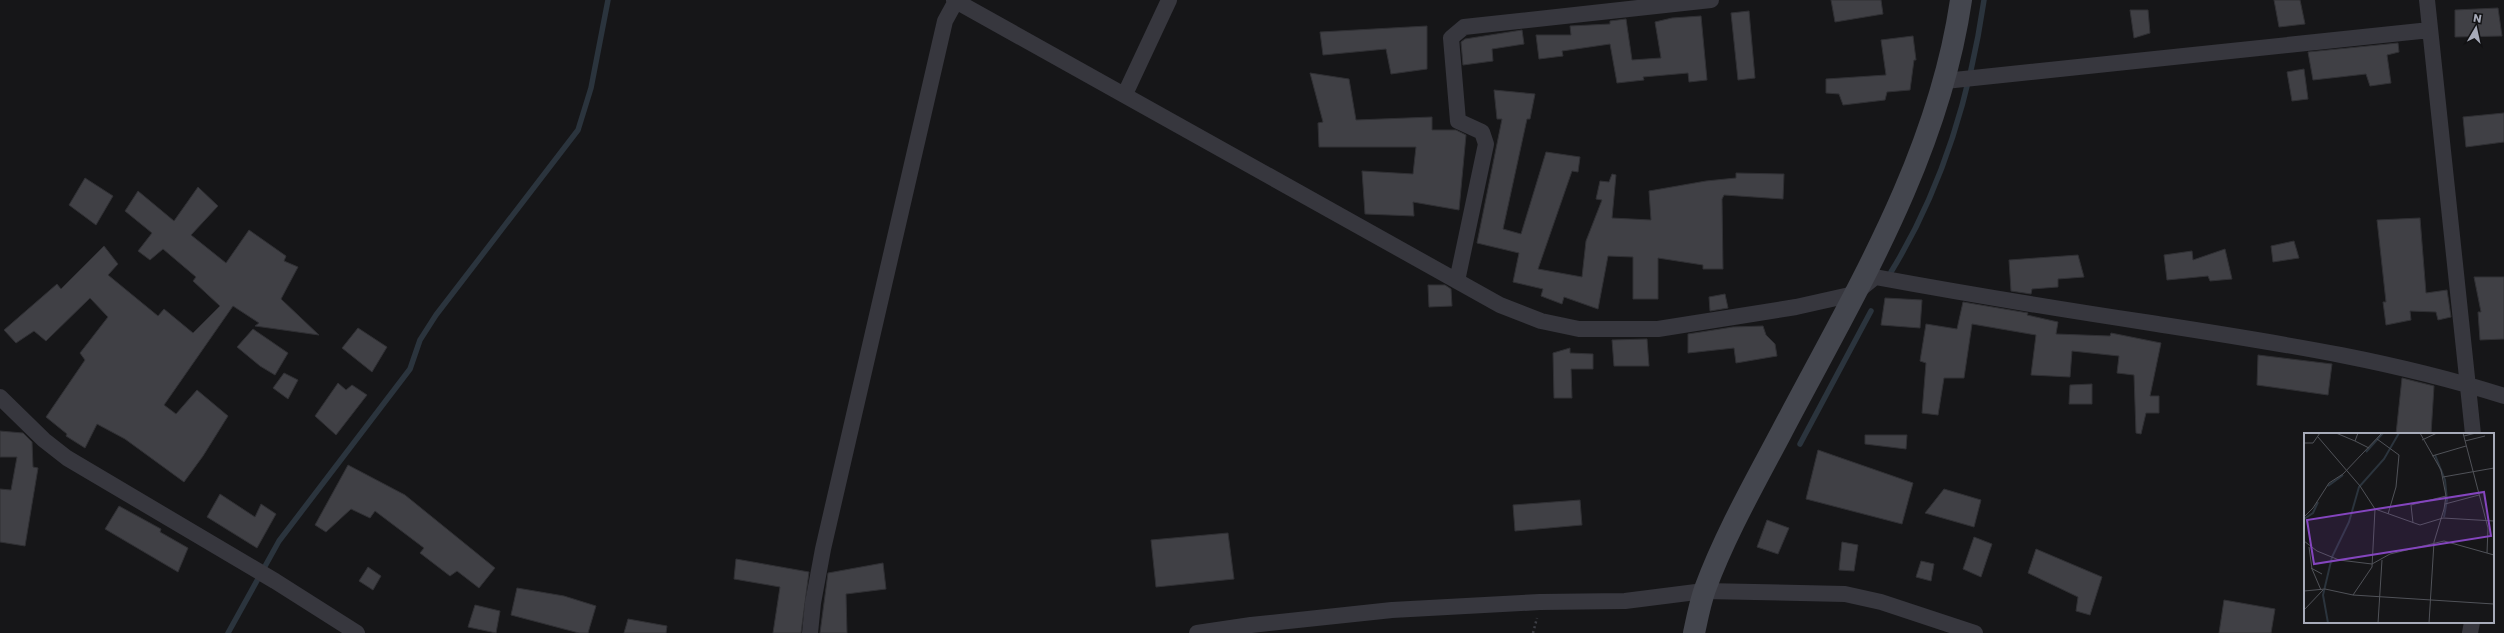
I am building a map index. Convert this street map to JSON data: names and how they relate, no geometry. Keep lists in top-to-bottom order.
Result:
{
  "north": "top"
}
